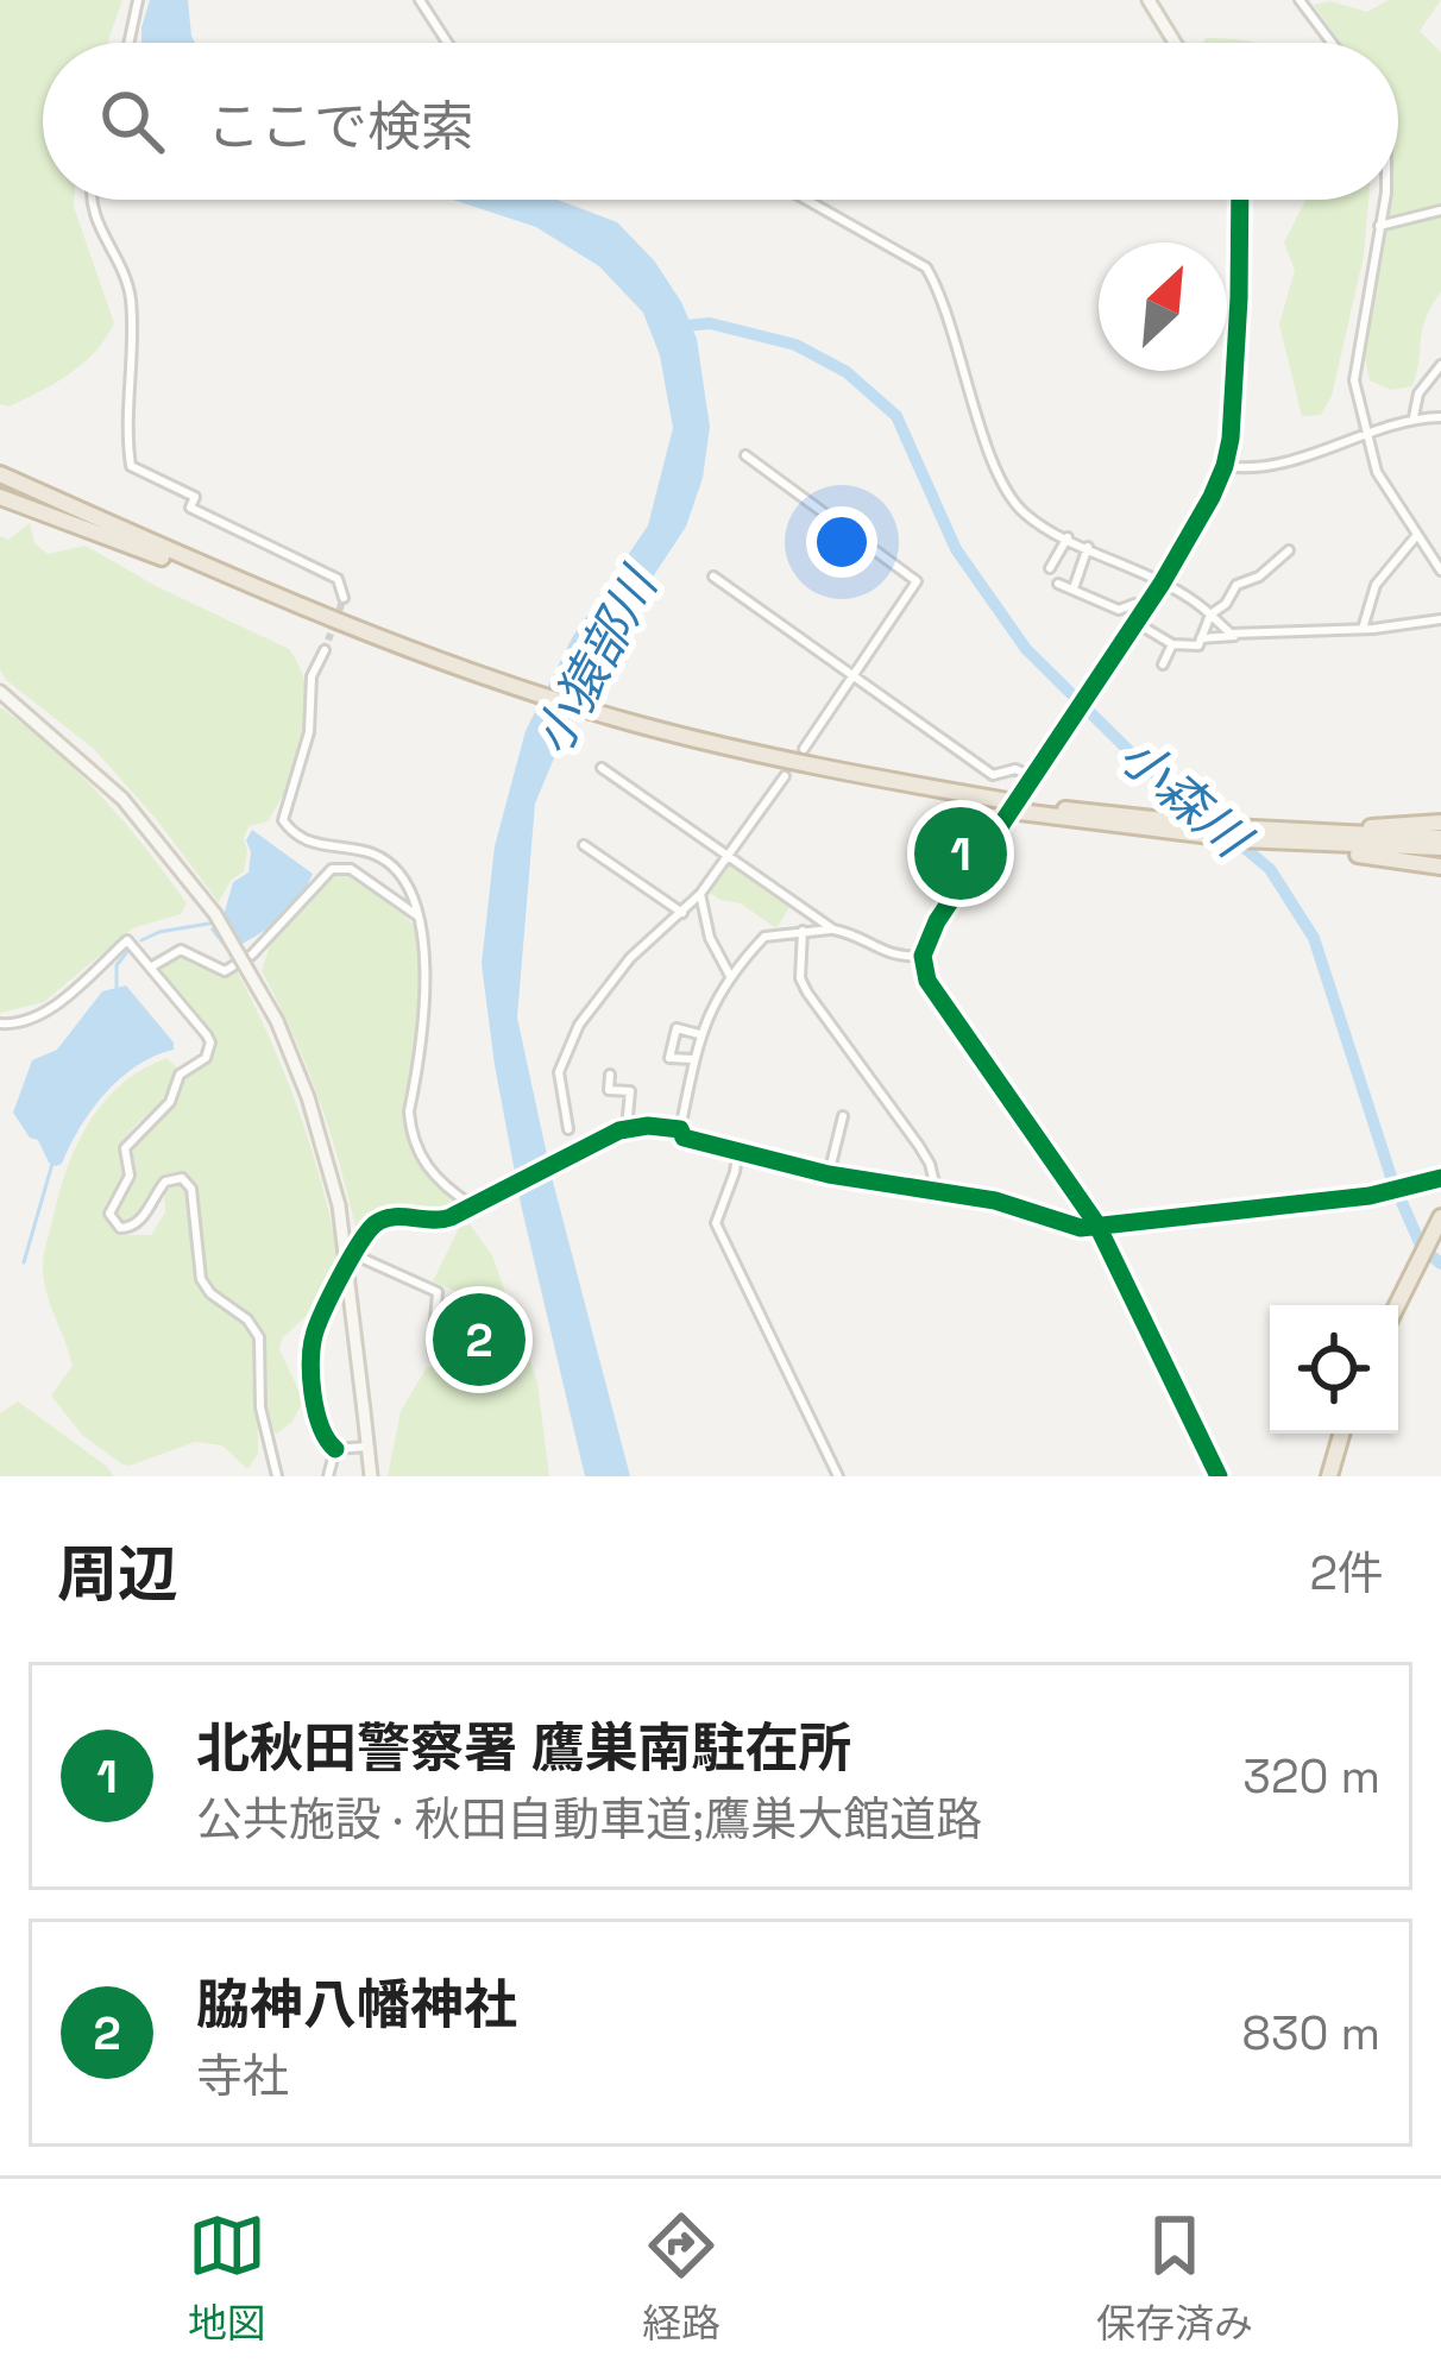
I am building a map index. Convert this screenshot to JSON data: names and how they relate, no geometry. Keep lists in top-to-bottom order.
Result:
{
  "water": ["小猿部川", "小森川"],
  "north": "top right",
  "page": {
    "search": "ここで検索",
    "pins": ["1", "2"],
    "heading": ["周辺", "2件"],
    "list": [
      {
        "mark": "1",
        "name": "北秋田警察署 鷹巣南駐在所",
        "note": "公共施設 · 秋田自動車道;鷹巣大館道路",
        "value": "320 m"
      },
      {
        "mark": "2",
        "name": "脇神八幡神社",
        "note": "寺社",
        "value": "830 m"
      }
    ],
    "nav": ["地図", "経路", "保存済み"]
  }
}
